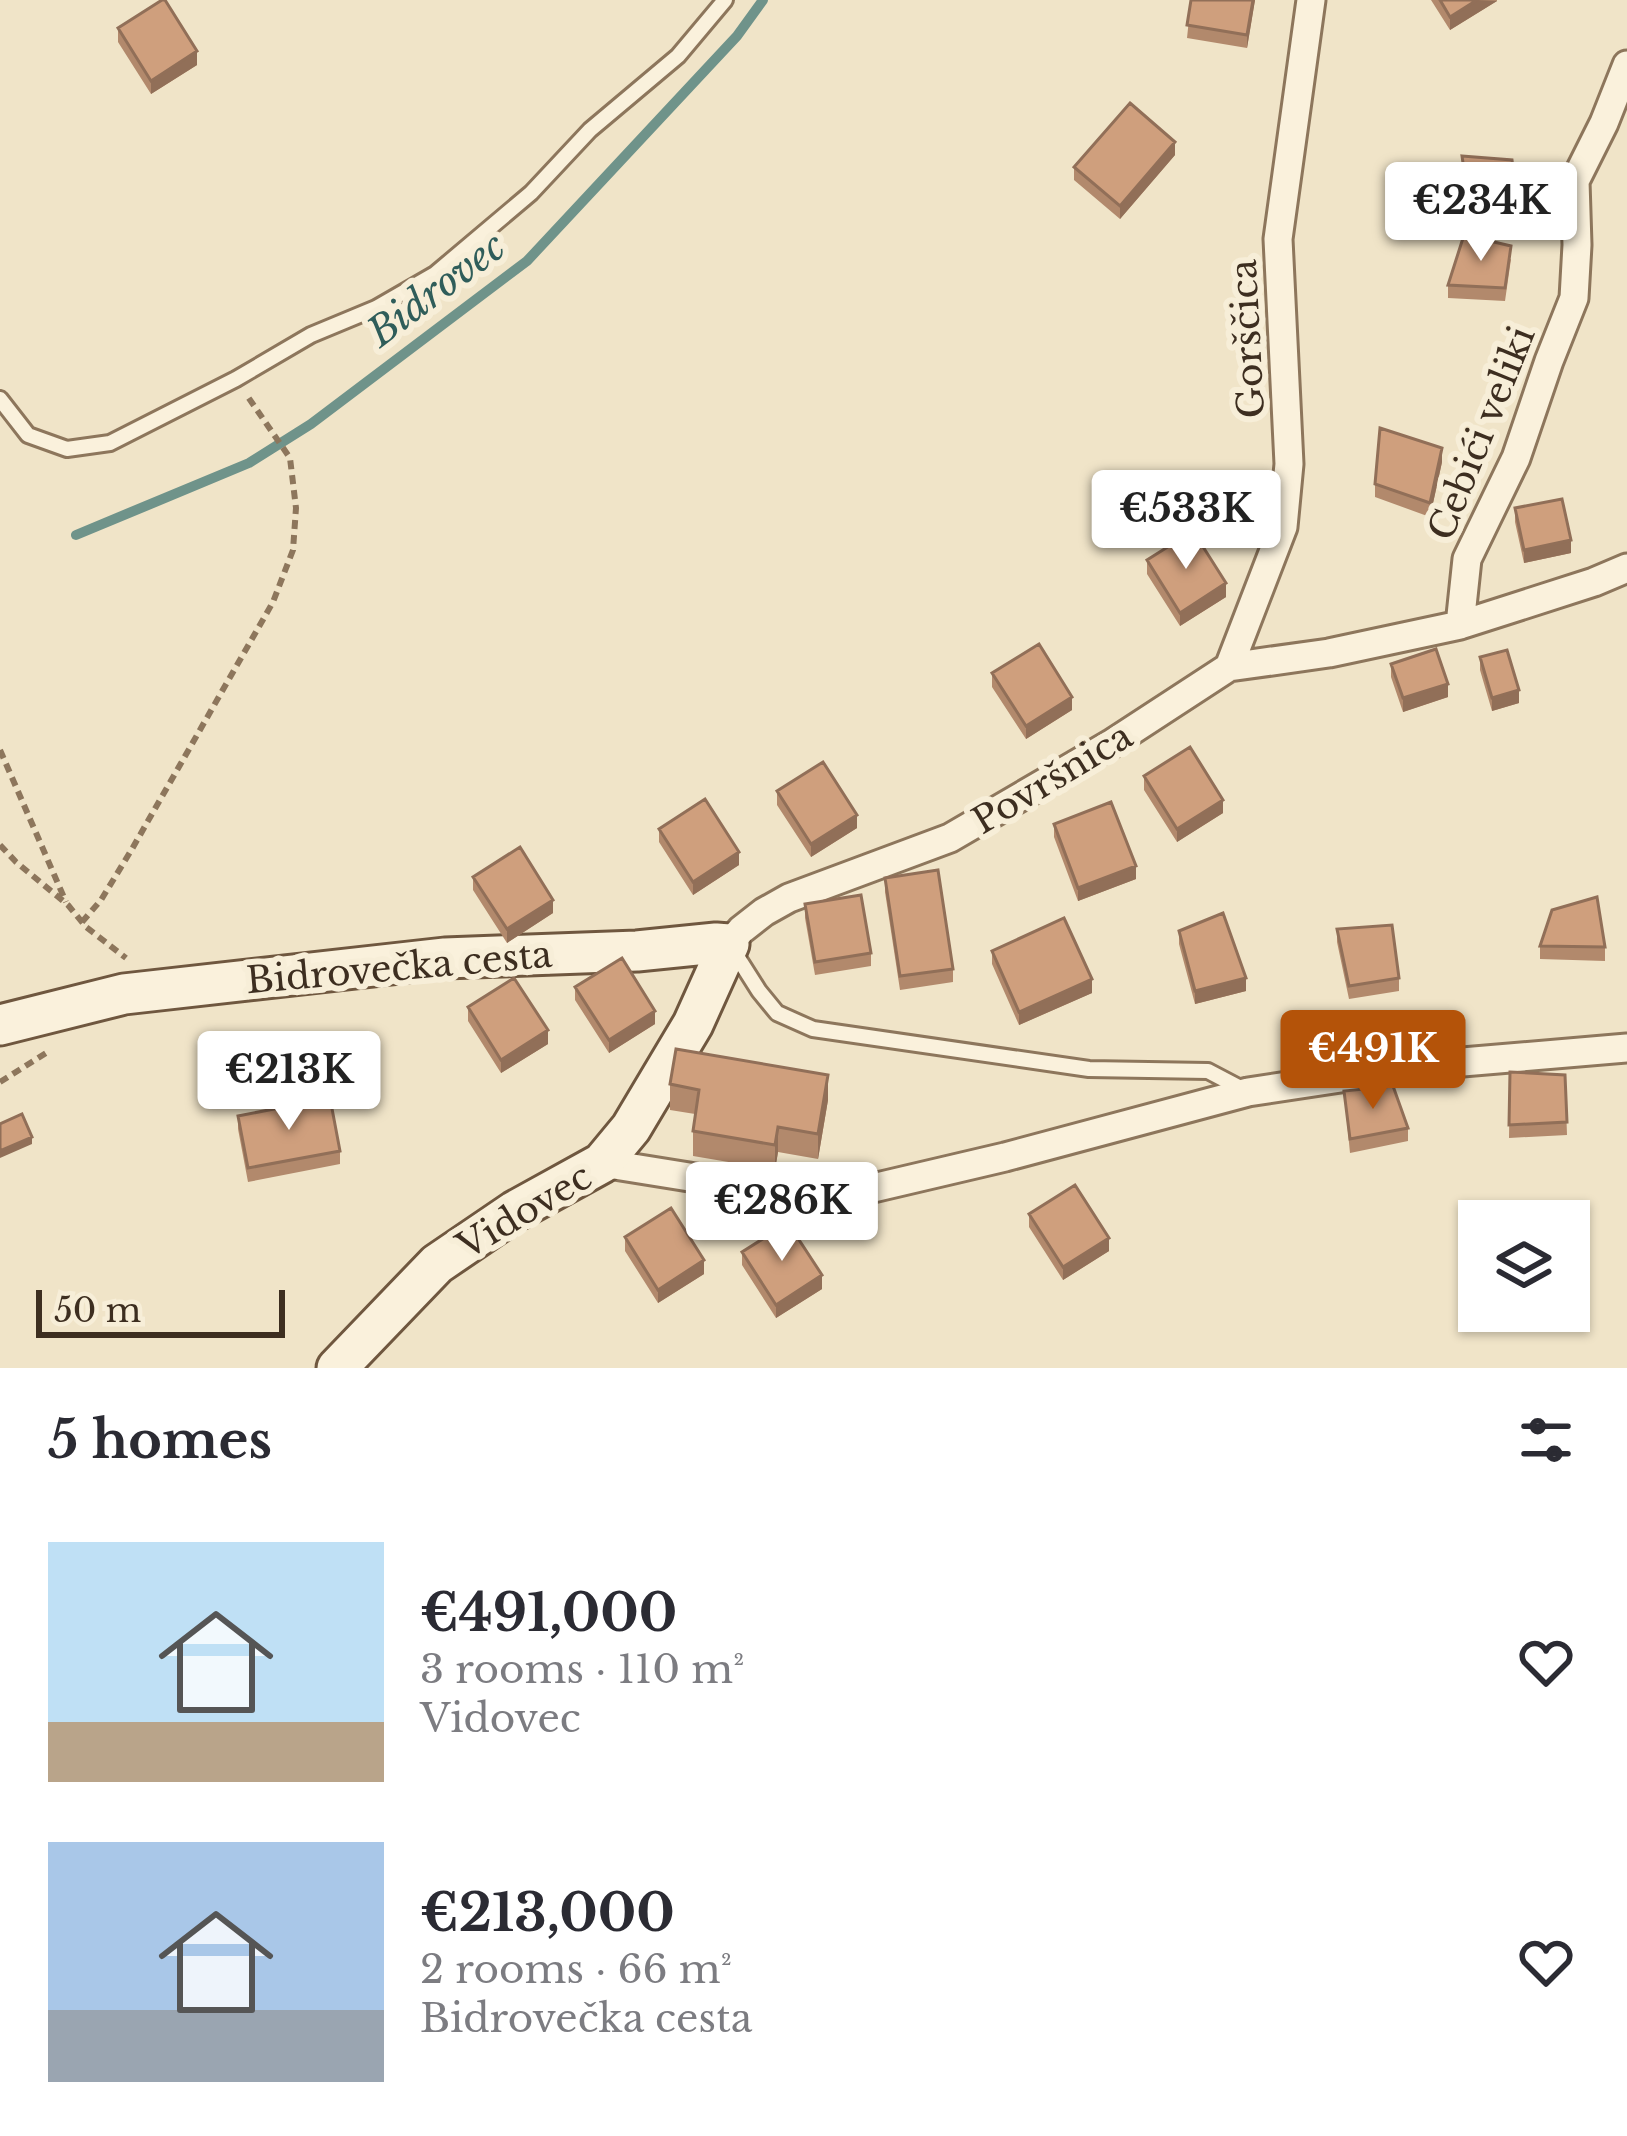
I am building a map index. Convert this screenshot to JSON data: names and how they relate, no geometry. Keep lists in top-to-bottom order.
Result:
{
  "streets": {
    "street": [
      "Gorščica",
      "Cebići veliki",
      "Površnica",
      "Bidrovečka cesta",
      "Vidovec"
    ]
  },
  "crossings": [
    ["Gorščica", "Površnica"],
    ["Cebići veliki", "Površnica"],
    ["Površnica", "Bidrovečka cesta"],
    ["Površnica", "Vidovec"],
    ["Bidrovečka cesta", "Vidovec"]
  ],
  "water": ["Bidrovec"],
  "scale_bar": "50 m",
  "page": {
    "price": [
      "€234K",
      "€533K",
      "€491K",
      "€213K",
      "€286K"
    ],
    "scale": "50 m",
    "heading": "5 homes",
    "list": [
      {
        "name": "€491,000",
        "note": "3 rooms · 110 m² · Vidovec"
      },
      {
        "name": "€213,000",
        "note": "2 rooms · 66 m² · Bidrovečka cesta"
      }
    ]
  }
}
